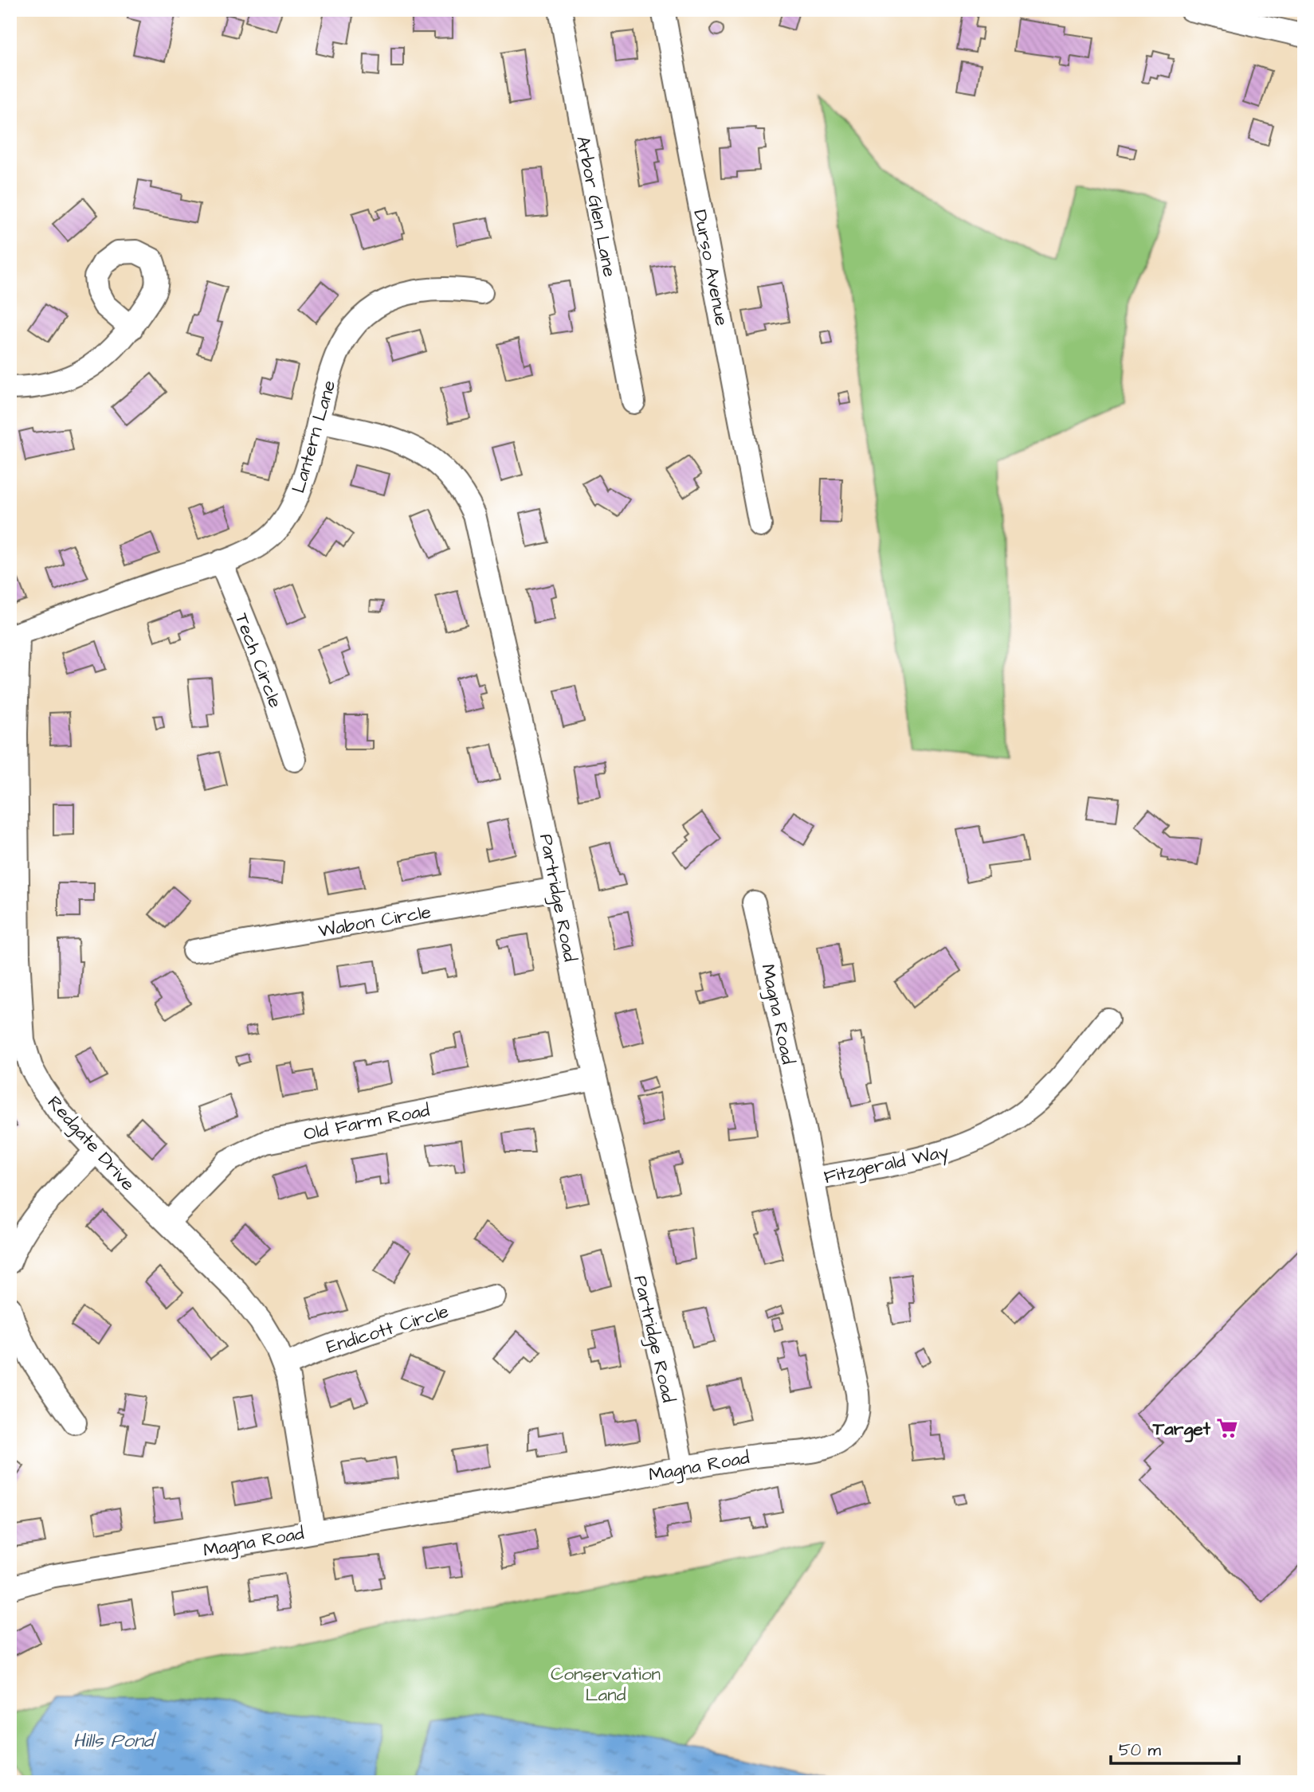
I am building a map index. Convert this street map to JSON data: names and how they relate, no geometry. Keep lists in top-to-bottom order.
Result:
{
  "streets": {
    "street": [
      "Arbor Glen Lane",
      "Durso Avenue",
      "Lantern Lane",
      "Tech Circle",
      "Partridge Road",
      "Wabon Circle",
      "Magna Road",
      "Old Farm Road",
      "Redgate Drive",
      "Fitzgerald Way",
      "Endicott Circle"
    ]
  },
  "crossings": [
    ["Lantern Lane", "Tech Circle"],
    ["Lantern Lane", "Partridge Road"],
    ["Lantern Lane", "Redgate Drive"],
    ["Partridge Road", "Wabon Circle"],
    ["Partridge Road", "Magna Road"],
    ["Partridge Road", "Old Farm Road"],
    ["Magna Road", "Redgate Drive"],
    ["Magna Road", "Fitzgerald Way"],
    ["Old Farm Road", "Redgate Drive"],
    ["Redgate Drive", "Endicott Circle"]
  ],
  "water": ["Hills Pond"],
  "parks": ["Conservation Land"],
  "places": {
    "supermarket": ["Target"]
  },
  "scale_bar": "50 m"
}
